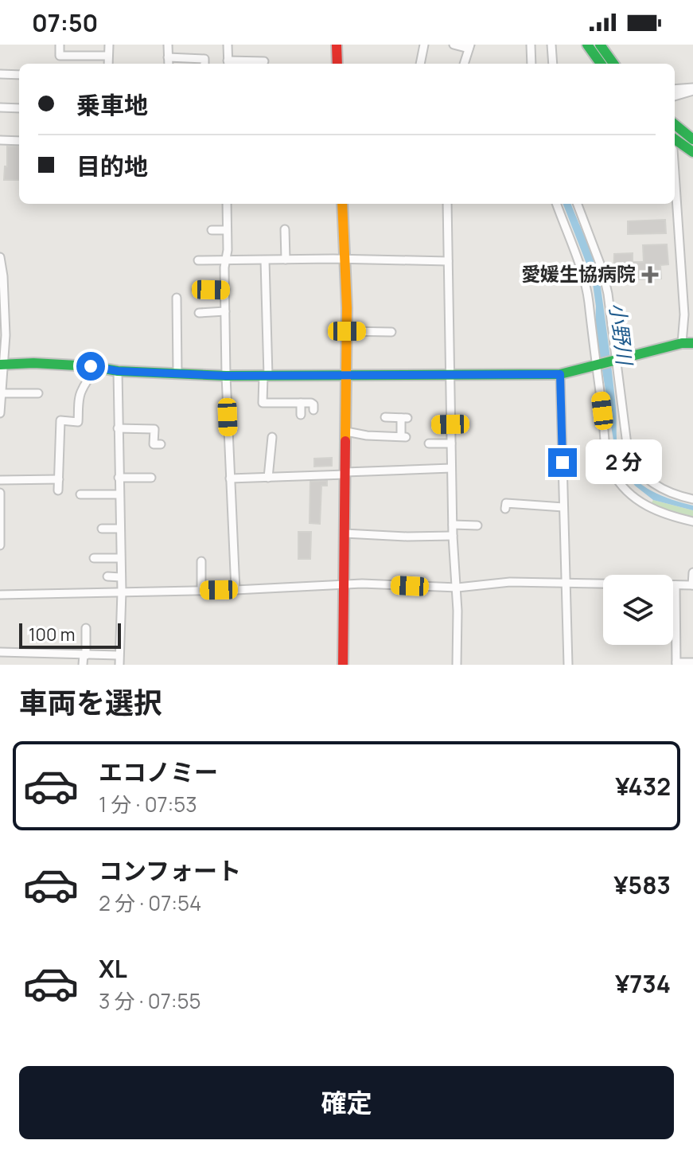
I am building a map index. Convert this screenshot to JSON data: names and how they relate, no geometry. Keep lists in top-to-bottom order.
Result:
{
  "water": ["小野川"],
  "places": {
    "health": ["愛媛生協病院"]
  },
  "scale_bar": "100 m",
  "page": {
    "status": "07:50",
    "banner": ["乗車地", "目的地"],
    "bubble": "2 分",
    "scale": "100 m",
    "heading": "車両を選択",
    "list": [
      {
        "name": "エコノミー",
        "note": "1 分 · 07:53",
        "value": "¥432"
      },
      {
        "name": "コンフォート",
        "note": "2 分 · 07:54",
        "value": "¥583"
      },
      {
        "name": "XL",
        "note": "3 分 · 07:55",
        "value": "¥734"
      }
    ],
    "buttons": "確定"
  }
}
